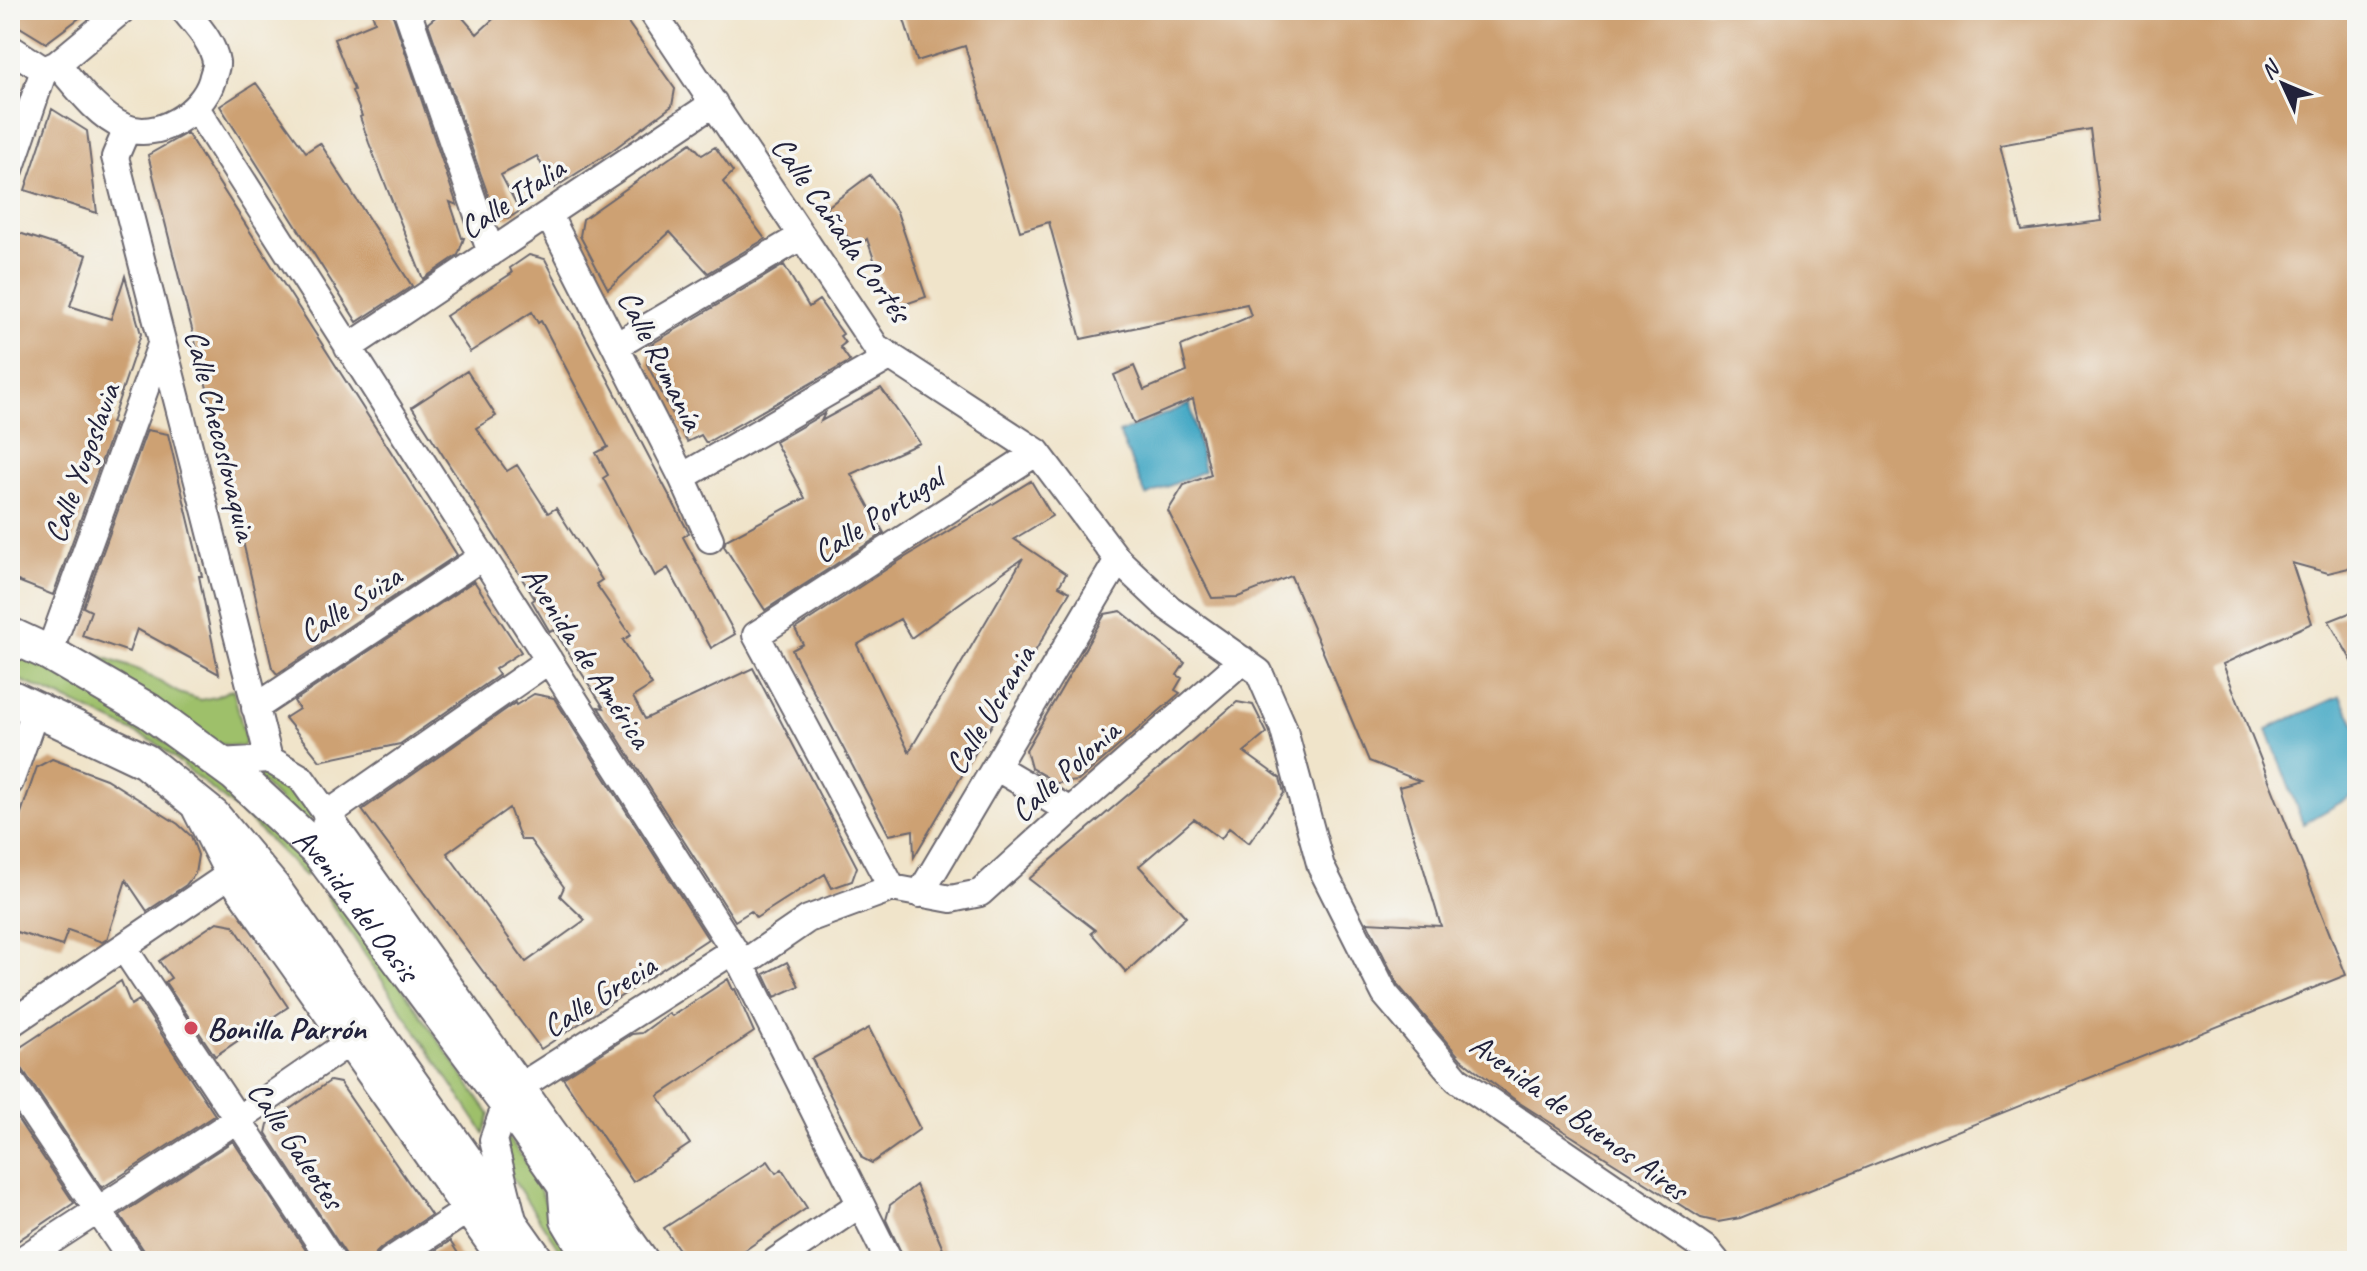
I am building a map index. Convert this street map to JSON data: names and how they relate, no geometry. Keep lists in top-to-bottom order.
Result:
{
  "streets": {
    "main road": ["Avenida del Oasis"],
    "street": [
      "Calle Italia",
      "Calle Cañada Cortés",
      "Calle Rumanía",
      "Calle Checoslovaquia",
      "Calle Yugoslavia",
      "Calle Portugal",
      "Calle Suiza",
      "Avenida de América",
      "Calle Ucrania",
      "Calle Polonia",
      "Calle Grecia",
      "Avenida de Buenos Aires",
      "Calle Galeotes"
    ]
  },
  "crossings": [
    ["Calle Italia", "Calle Cañada Cortés"],
    ["Calle Italia", "Calle Rumanía"],
    ["Calle Italia", "Avenida de América"],
    ["Calle Cañada Cortés", "Calle Portugal"],
    ["Calle Cañada Cortés", "Calle Ucrania"],
    ["Calle Cañada Cortés", "Calle Polonia"],
    ["Calle Cañada Cortés", "Avenida de Buenos Aires"],
    ["Calle Checoslovaquia", "Calle Yugoslavia"],
    ["Calle Checoslovaquia", "Calle Suiza"],
    ["Calle Checoslovaquia", "Avenida del Oasis"],
    ["Calle Yugoslavia", "Avenida del Oasis"],
    ["Calle Portugal", "Calle Grecia"],
    ["Calle Suiza", "Avenida de América"],
    ["Avenida de América", "Calle Grecia"],
    ["Calle Ucrania", "Calle Polonia"],
    ["Calle Polonia", "Avenida de Buenos Aires"],
    ["Avenida del Oasis", "Calle Grecia"]
  ],
  "places": ["Bonilla Parrón"],
  "north": "top left"
}
